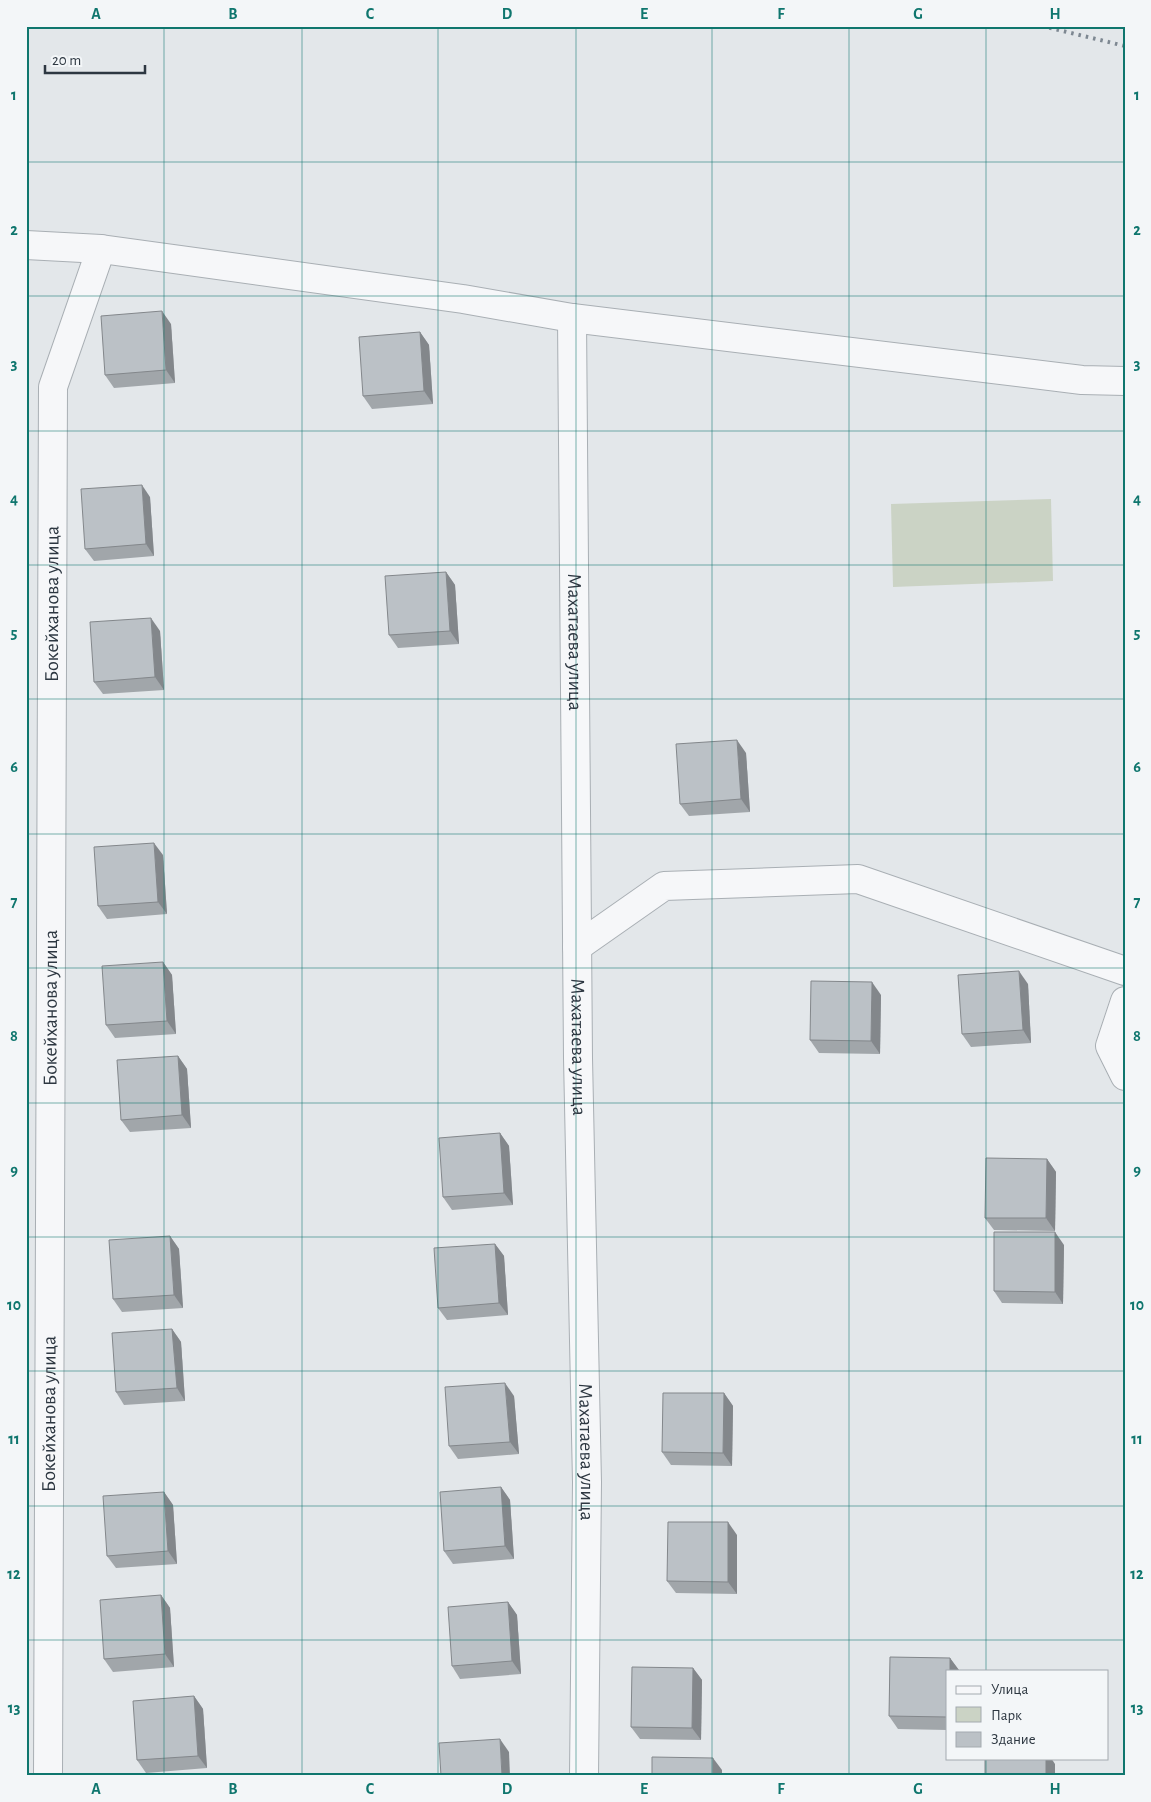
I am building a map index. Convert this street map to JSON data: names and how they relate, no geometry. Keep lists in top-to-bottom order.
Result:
{
  "streets": {
    "street": ["Бокейханова улица", "Махатаева улица"]
  },
  "legend": ["Улица", "Парк", "Здание"],
  "scale_bar": "20 m",
  "grid": {
    "columns": [
      "A",
      "B",
      "C",
      "D",
      "E",
      "F",
      "G",
      "H"
    ],
    "rows": [
      "1",
      "2",
      "3",
      "4",
      "5",
      "6",
      "7",
      "8",
      "9",
      "10",
      "11",
      "12",
      "13"
    ]
  }
}
